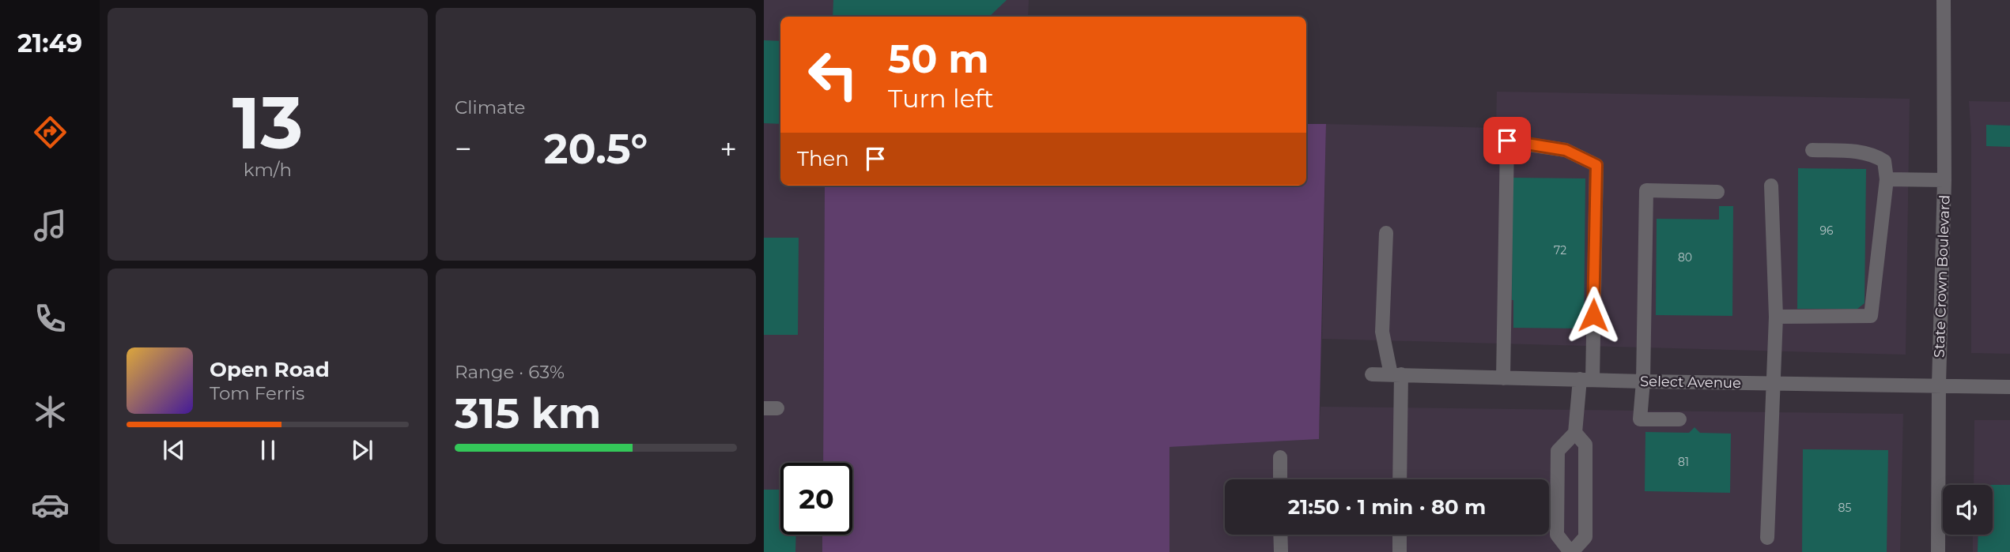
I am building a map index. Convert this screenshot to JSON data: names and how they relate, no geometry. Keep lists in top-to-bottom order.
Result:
{
  "streets": {
    "street": ["State Crown Boulevard", "Select Avenue"]
  },
  "crossings": [
    ["State Crown Boulevard", "Select Avenue"]
  ],
  "house_numbers": [
    "96",
    "72",
    "80",
    "81",
    "85"
  ],
  "page": {
    "tabs": "21:49",
    "tile": [
      ["13", "km/h"],
      "Climate",
      ["Range · 63%", "315 km"]
    ],
    "turn": ["50 m", "Turn left"],
    "heat": ["−", "20.5°", "+"],
    "then": "Then",
    "song": ["Open Road", "Tom Ferris"],
    "limit": "20",
    "trip": "21:50 · 1 min · 80 m"
  }
}
